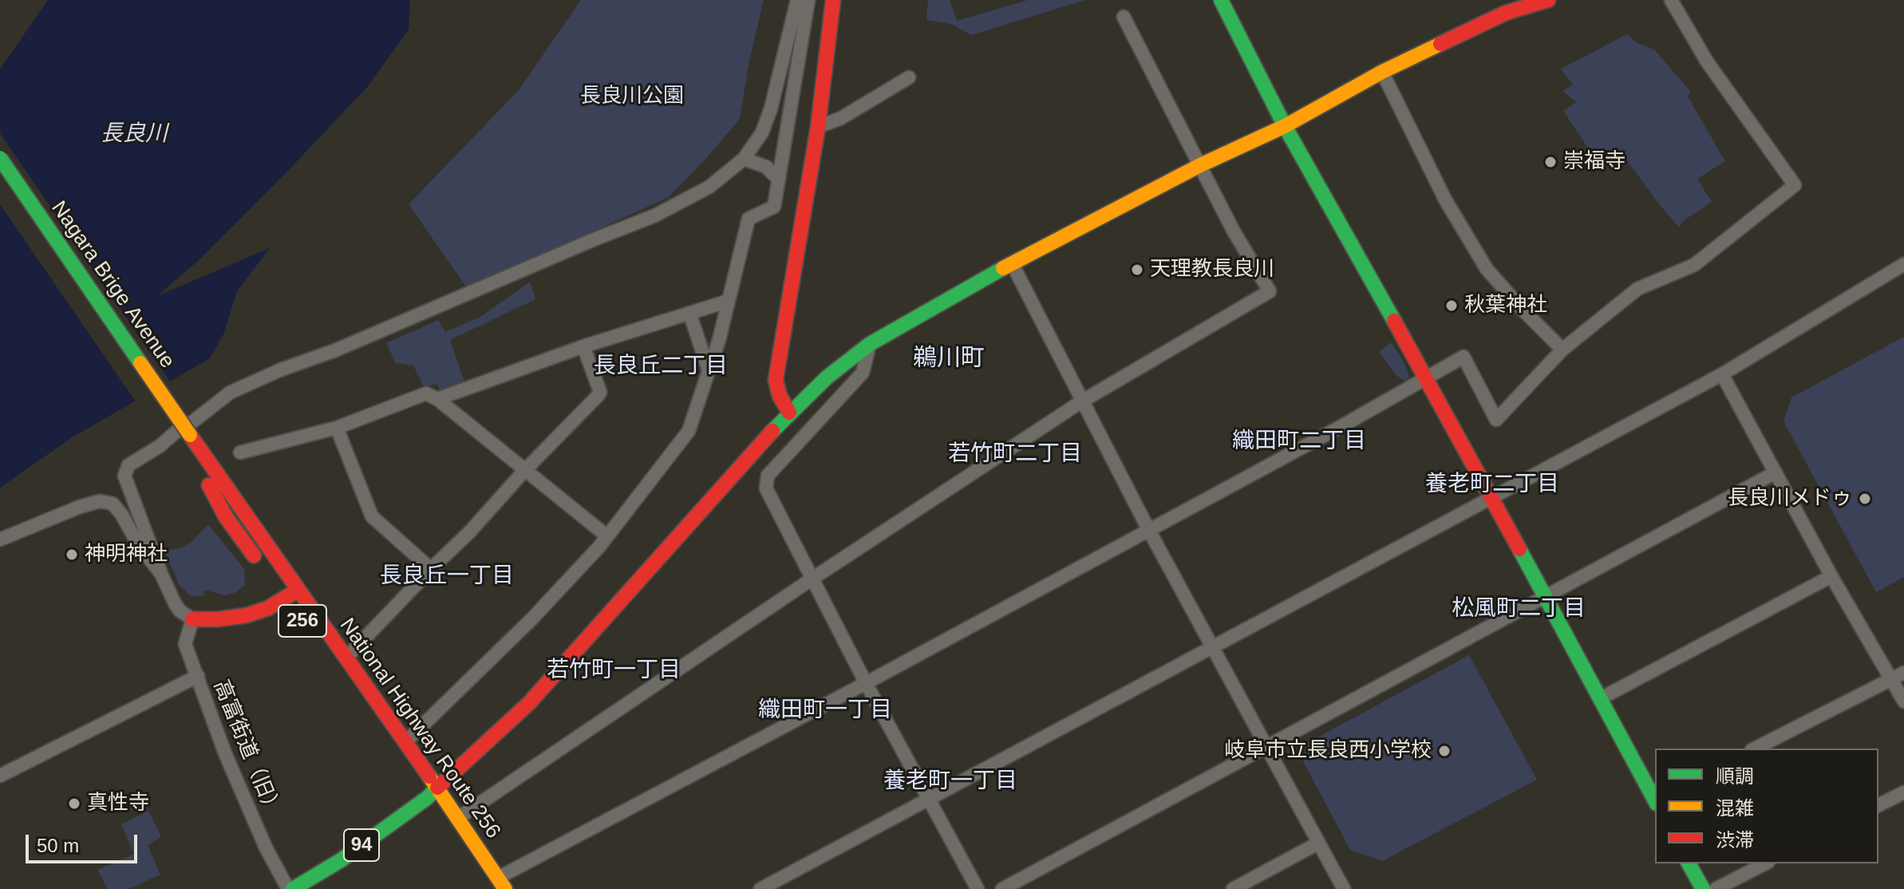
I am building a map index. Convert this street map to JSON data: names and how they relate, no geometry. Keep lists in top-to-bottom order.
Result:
{
  "streets": {
    "main road": [
      "Nagara Brige Avenue",
      "256",
      "National Highway Route 256",
      "94"
    ],
    "street": ["高富街道（旧）"]
  },
  "crossings": [
    ["Nagara Brige Avenue", "256"],
    ["Nagara Brige Avenue", "National Highway Route 256"],
    ["256", "National Highway Route 256"],
    ["National Highway Route 256", "94"]
  ],
  "districts": [
    "鵜川町",
    "長良丘二丁目",
    "織田町二丁目",
    "若竹町二丁目",
    "養老町二丁目",
    "長良丘一丁目",
    "松風町二丁目",
    "若竹町一丁目",
    "織田町一丁目",
    "養老町一丁目"
  ],
  "water": ["長良川"],
  "parks": ["長良川公園"],
  "places": [
    "崇福寺",
    "天理教長良川",
    "秋葉神社",
    "長良川メドゥ",
    "神明神社",
    "岐阜市立長良西小学校",
    "真性寺"
  ],
  "legend": ["順調", "混雑", "渋滞"],
  "scale_bar": "50 m"
}
